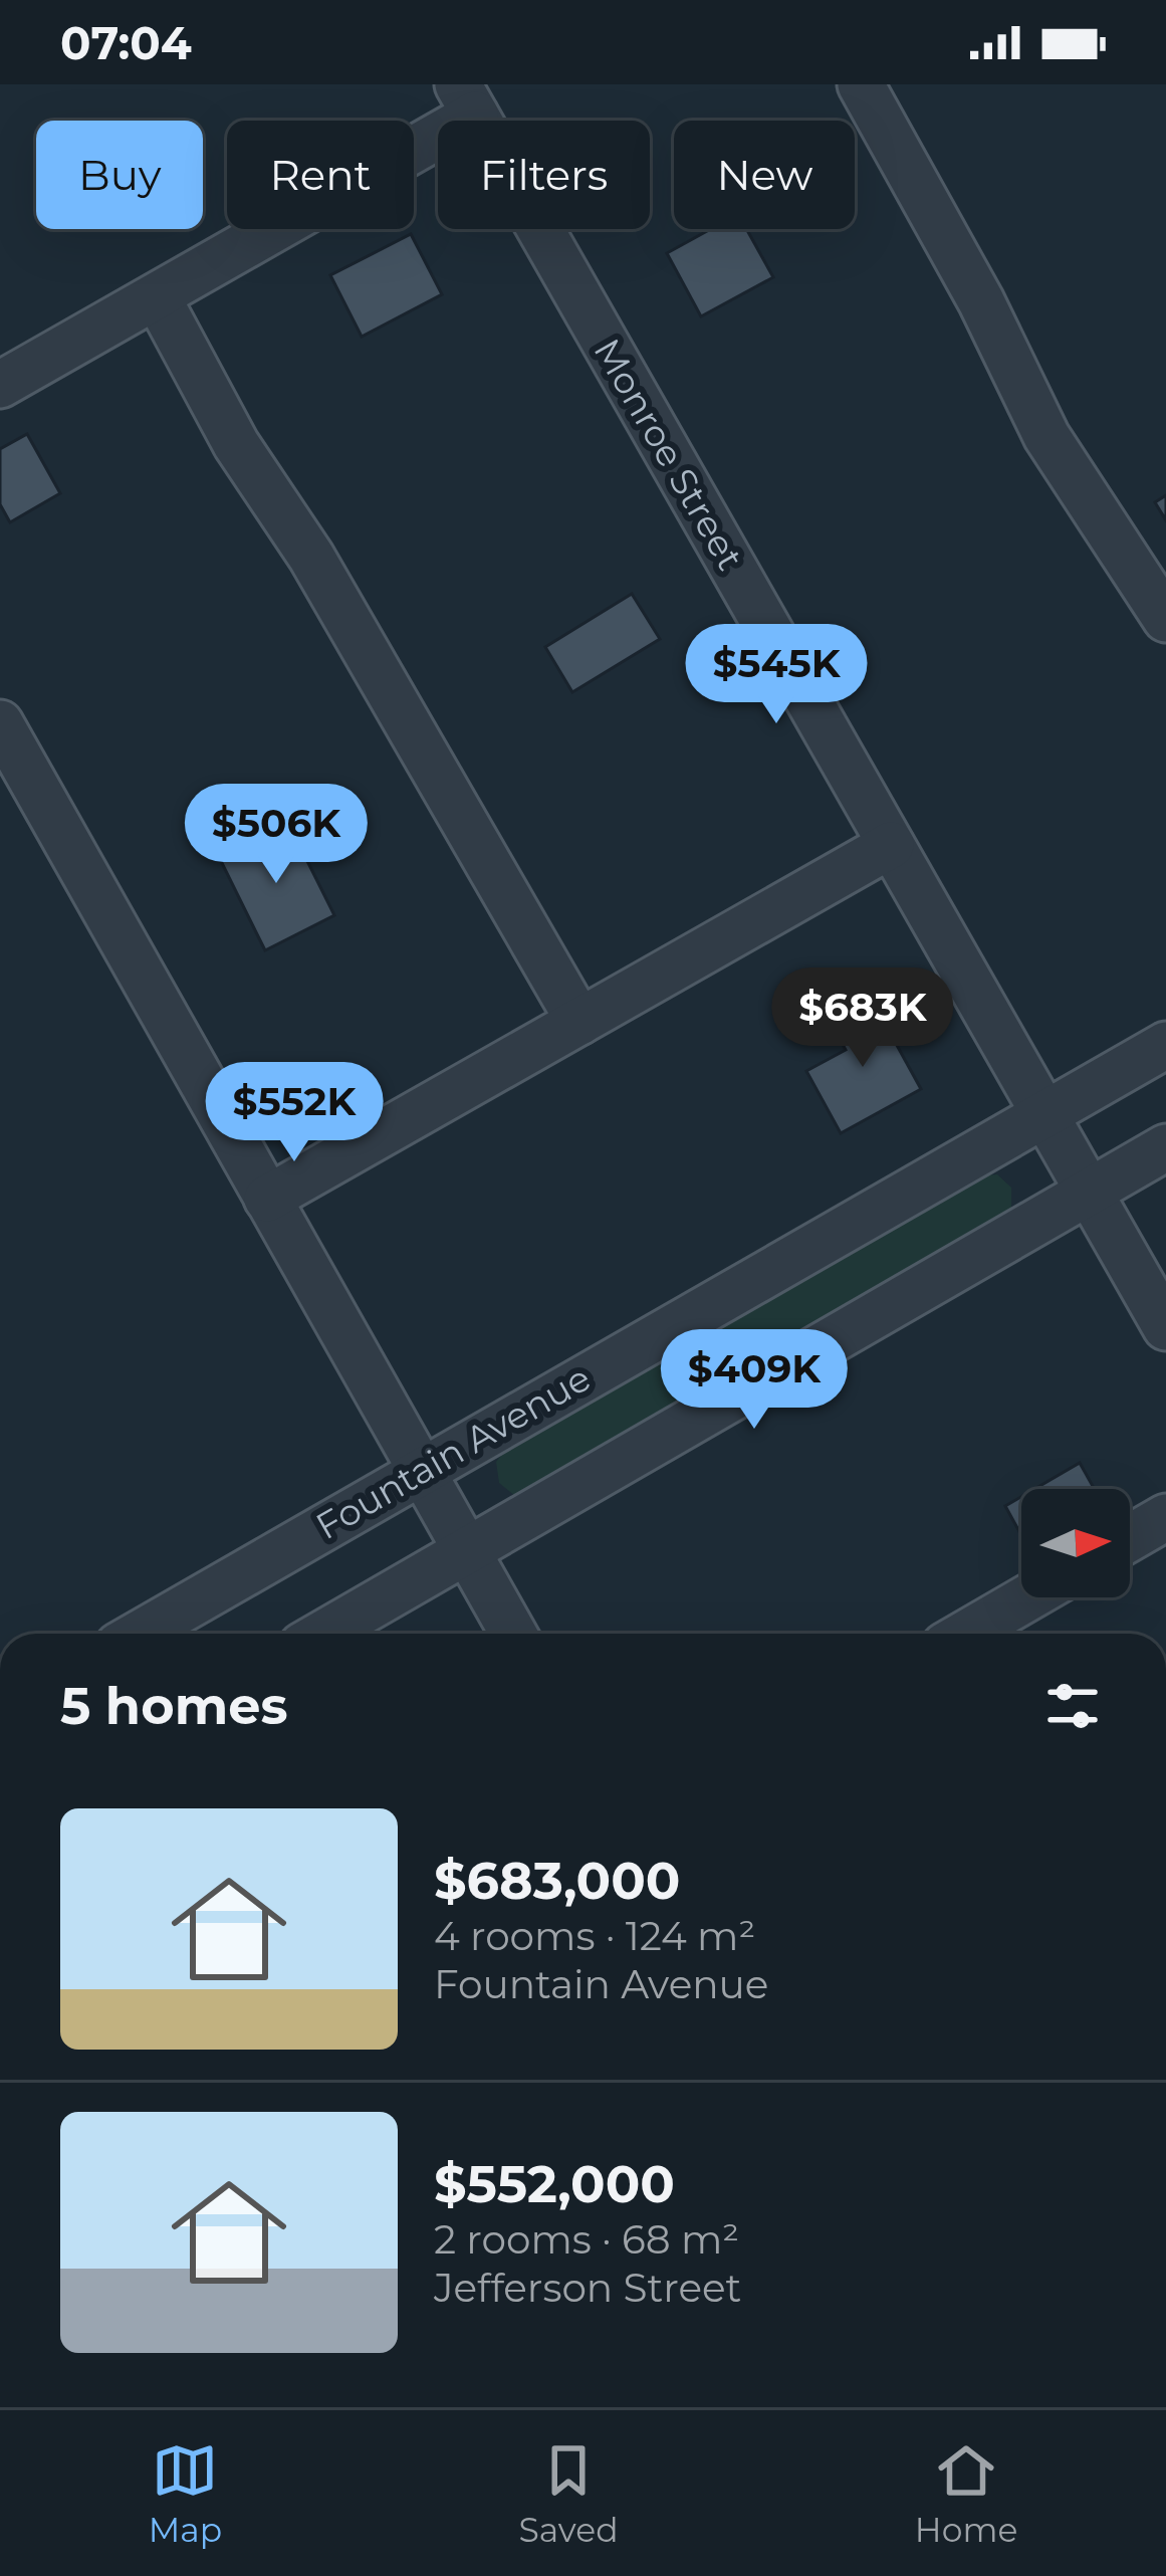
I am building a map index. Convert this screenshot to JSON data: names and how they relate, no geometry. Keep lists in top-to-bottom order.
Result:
{
  "streets": {
    "street": ["Monroe Street", "Fountain Avenue"]
  },
  "crossings": [
    ["Monroe Street", "Fountain Avenue"]
  ],
  "north": "right",
  "page": {
    "status": "07:04",
    "chip": [
      "Buy",
      "Rent",
      "Filters",
      "New"
    ],
    "price": [
      "$545K",
      "$506K",
      "$683K",
      "$552K",
      "$409K"
    ],
    "heading": "5 homes",
    "list": [
      {
        "name": "$683,000",
        "note": "4 rooms · 124 m² · Fountain Avenue"
      },
      {
        "name": "$552,000",
        "note": "2 rooms · 68 m² · Jefferson Street"
      }
    ],
    "tabs": ["Map", "Saved", "Home"]
  }
}
